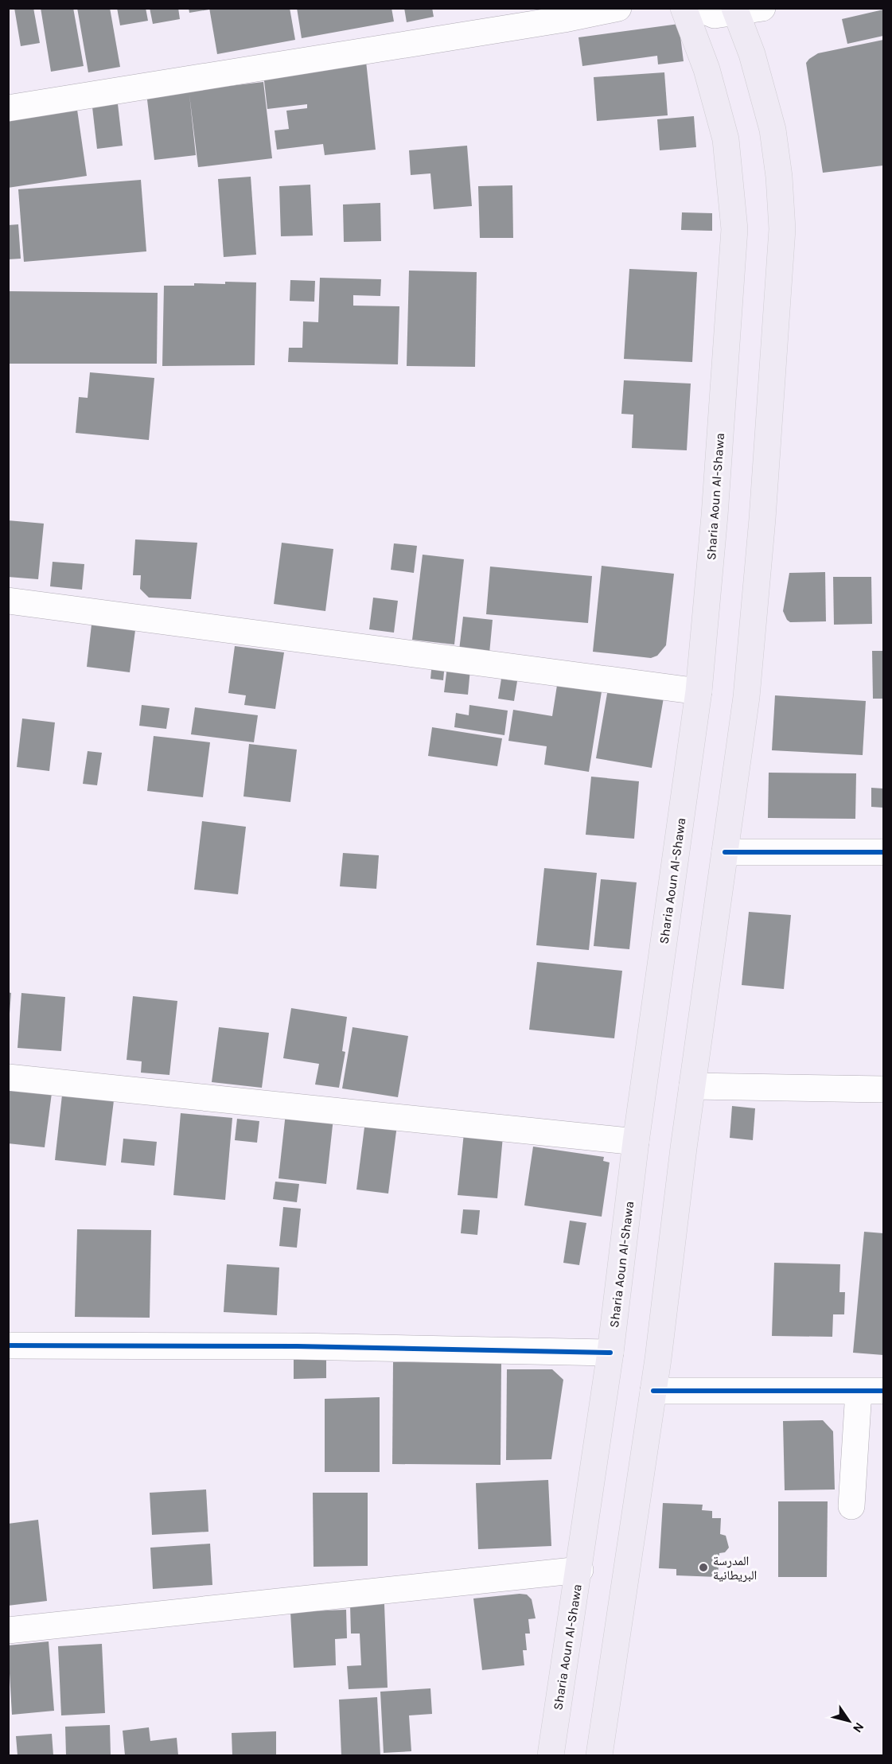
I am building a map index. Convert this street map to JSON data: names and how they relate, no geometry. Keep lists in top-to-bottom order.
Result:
{
  "streets": {
    "main road": ["Sharia Aoun Al-Shawa"]
  },
  "places": ["المدرسة البريطانية"],
  "north": "bottom right"
}
